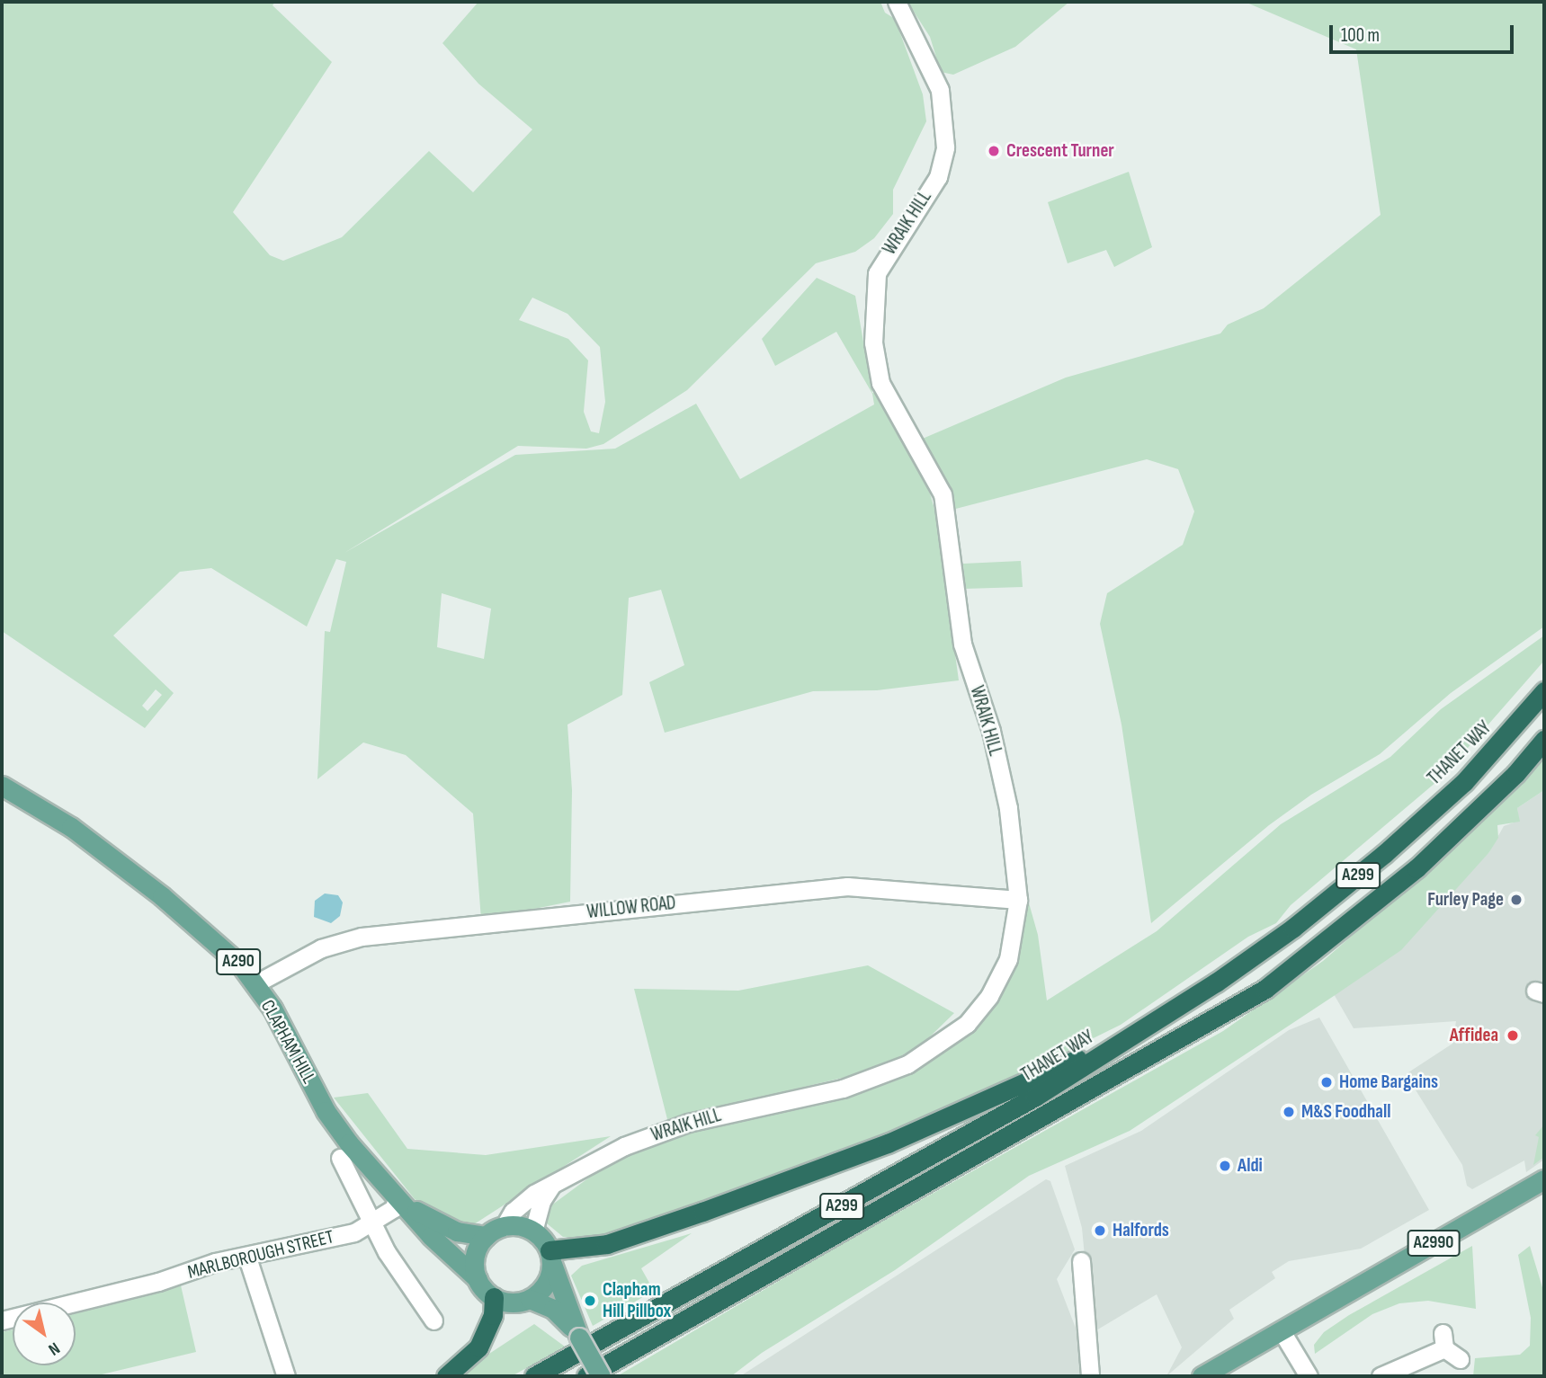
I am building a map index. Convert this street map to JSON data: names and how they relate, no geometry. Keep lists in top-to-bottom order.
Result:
{
  "streets": {
    "highway": ["THANET WAY", "A299"],
    "main road": ["A290", "CLAPHAM HILL", "A2990"],
    "street": ["WRAIK HILL", "WILLOW ROAD", "MARLBOROUGH STREET"]
  },
  "crossings": [
    ["WRAIK HILL", "WILLOW ROAD"],
    ["WRAIK HILL", "A290"],
    ["WRAIK HILL", "CLAPHAM HILL"],
    ["WILLOW ROAD", "CLAPHAM HILL"],
    ["A290", "CLAPHAM HILL"],
    ["CLAPHAM HILL", "MARLBOROUGH STREET"]
  ],
  "places": [
    "Crescent Turner",
    "Furley Page",
    "Affidea",
    "Home Bargains",
    "M&S Foodhall",
    "Aldi",
    "Halfords",
    "Clapham Hill Pillbox"
  ],
  "scale_bar": "100 m",
  "north": "bottom right"
}
